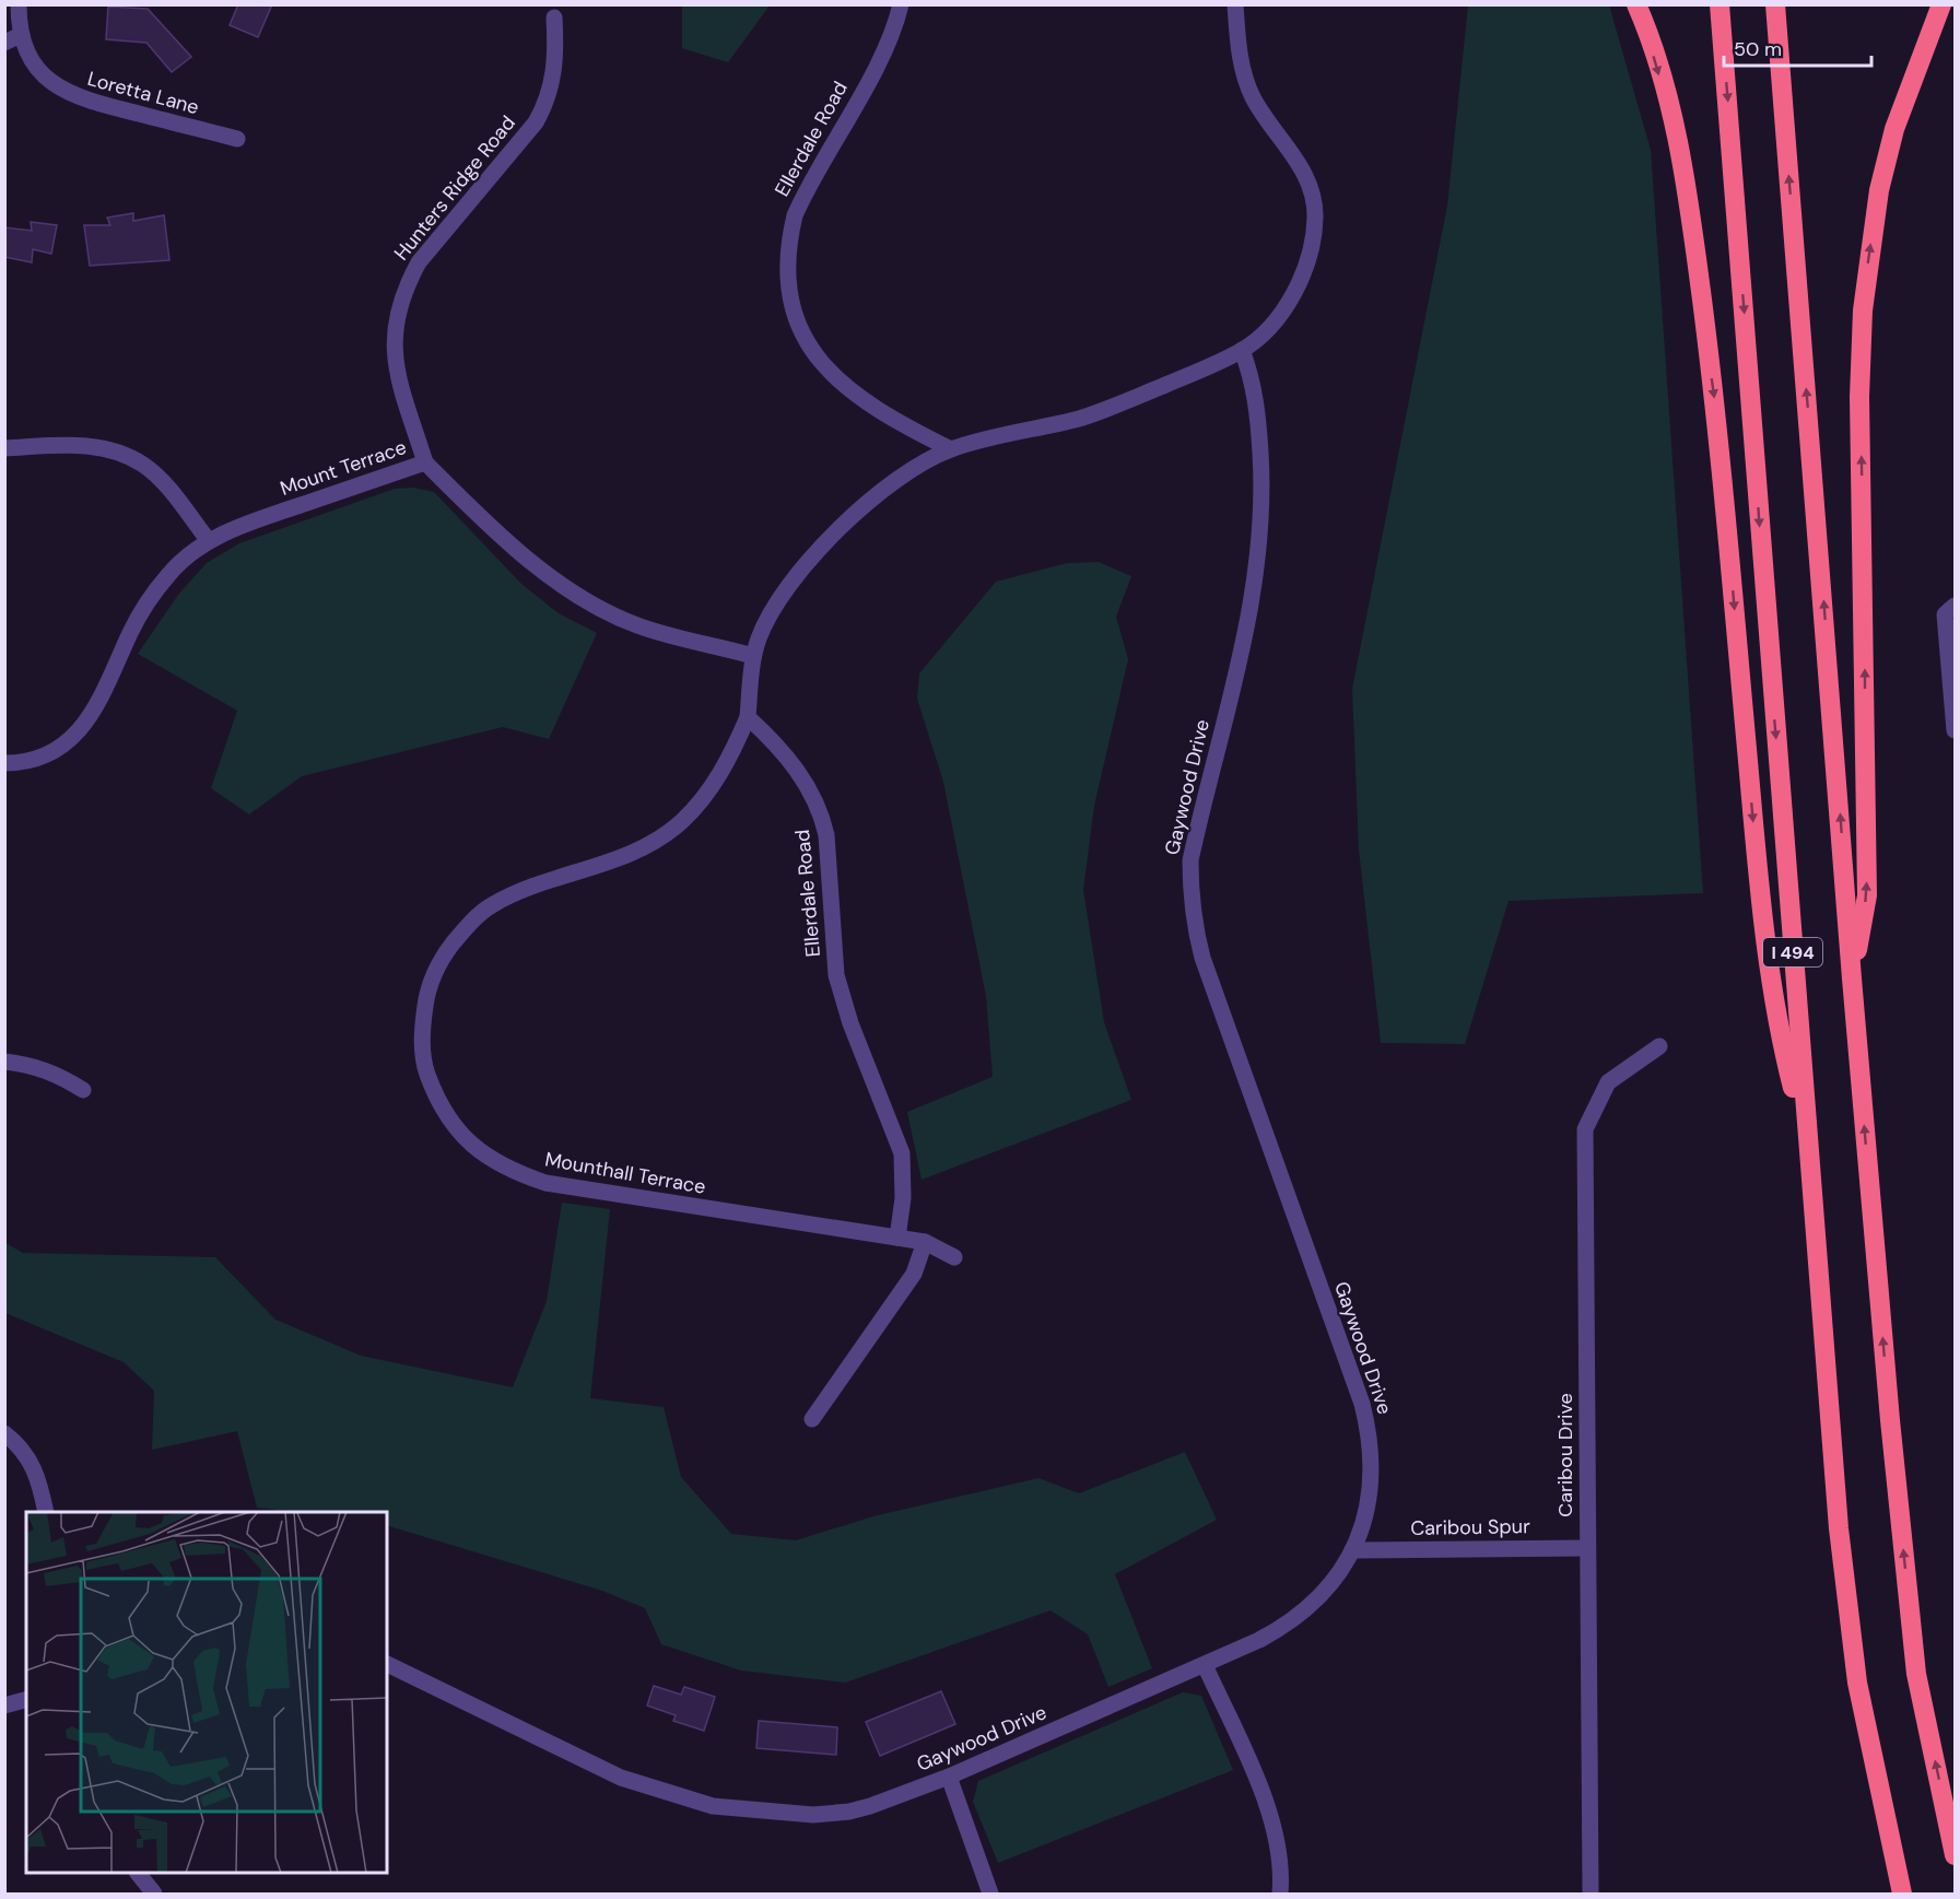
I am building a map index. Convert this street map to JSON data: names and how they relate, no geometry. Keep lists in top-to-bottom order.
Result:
{
  "streets": {
    "highway": ["I 494"],
    "street": [
      "Loretta Lane",
      "Ellerdale Road",
      "Hunters Ridge Road",
      "Mount Terrace",
      "Gaywood Drive",
      "Mounthall Terrace",
      "Caribou Drive",
      "Caribou Spur"
    ]
  },
  "crossings": [
    ["Ellerdale Road", "Mounthall Terrace"],
    ["Hunters Ridge Road", "Mount Terrace"],
    ["Gaywood Drive", "Caribou Spur"],
    ["Caribou Drive", "Caribou Spur"]
  ],
  "scale_bar": "50 m"
}
